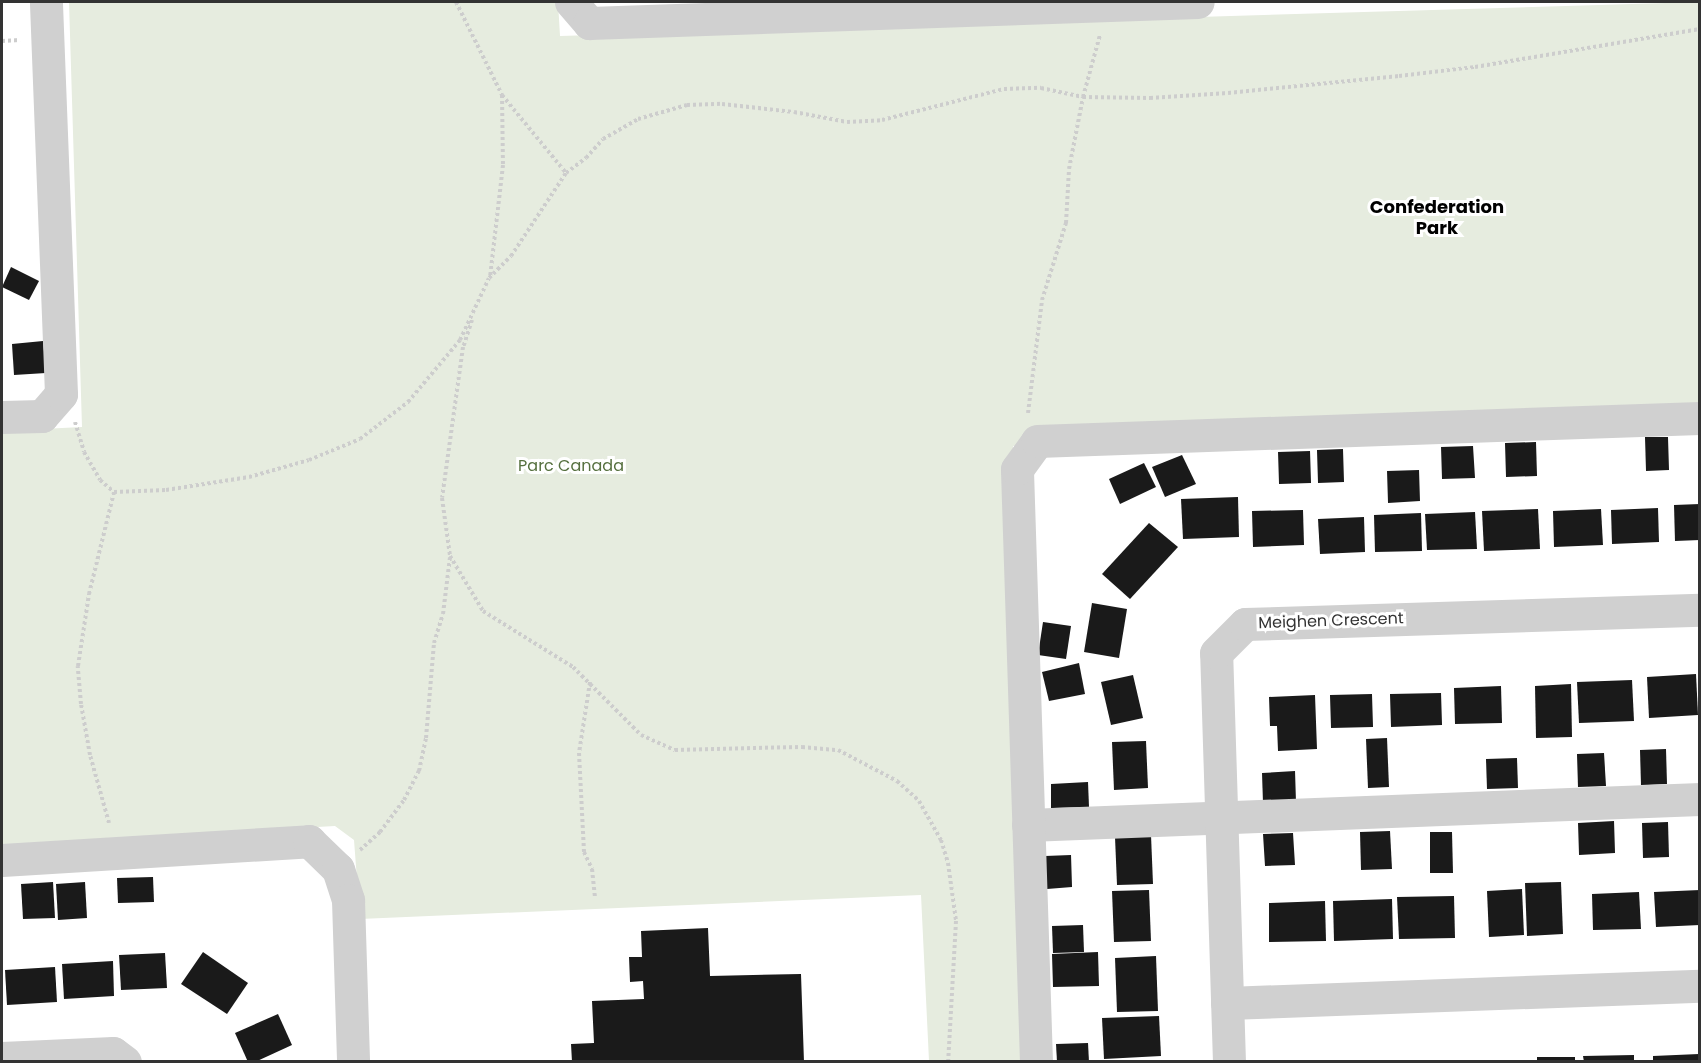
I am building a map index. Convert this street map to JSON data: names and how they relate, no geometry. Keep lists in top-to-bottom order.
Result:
{
  "streets": {
    "street": ["Meighen Crescent"]
  },
  "districts": ["Confederation Park"],
  "parks": ["Parc Canada"]
}
